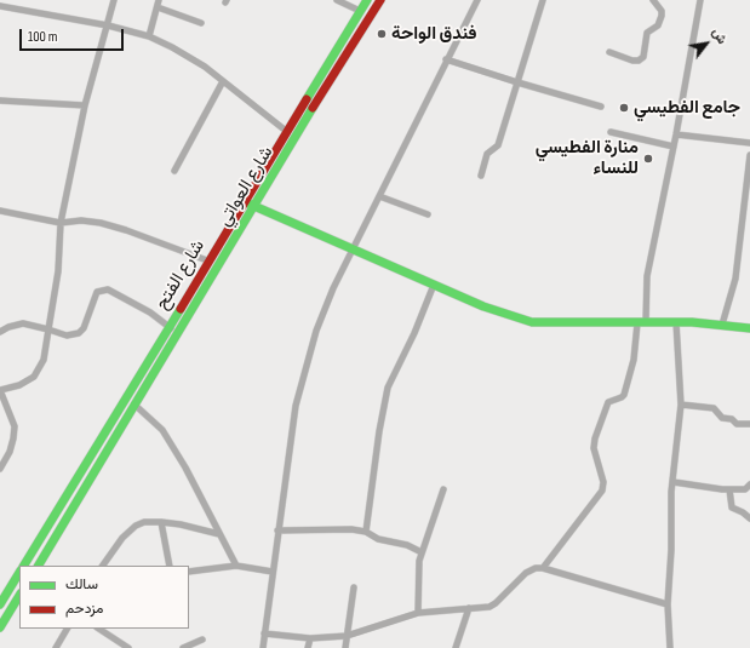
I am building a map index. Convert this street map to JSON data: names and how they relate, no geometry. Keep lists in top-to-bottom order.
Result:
{
  "streets": {
    "main road": ["شارع العواتي", "شارع الفتح"]
  },
  "places": ["فندق الواحة", "جامع الفطيسي", "منارة الفطيسي للنساء"],
  "legend": ["سالك", "مزدحم"],
  "scale_bar": "100 m",
  "north": "top right"
}
